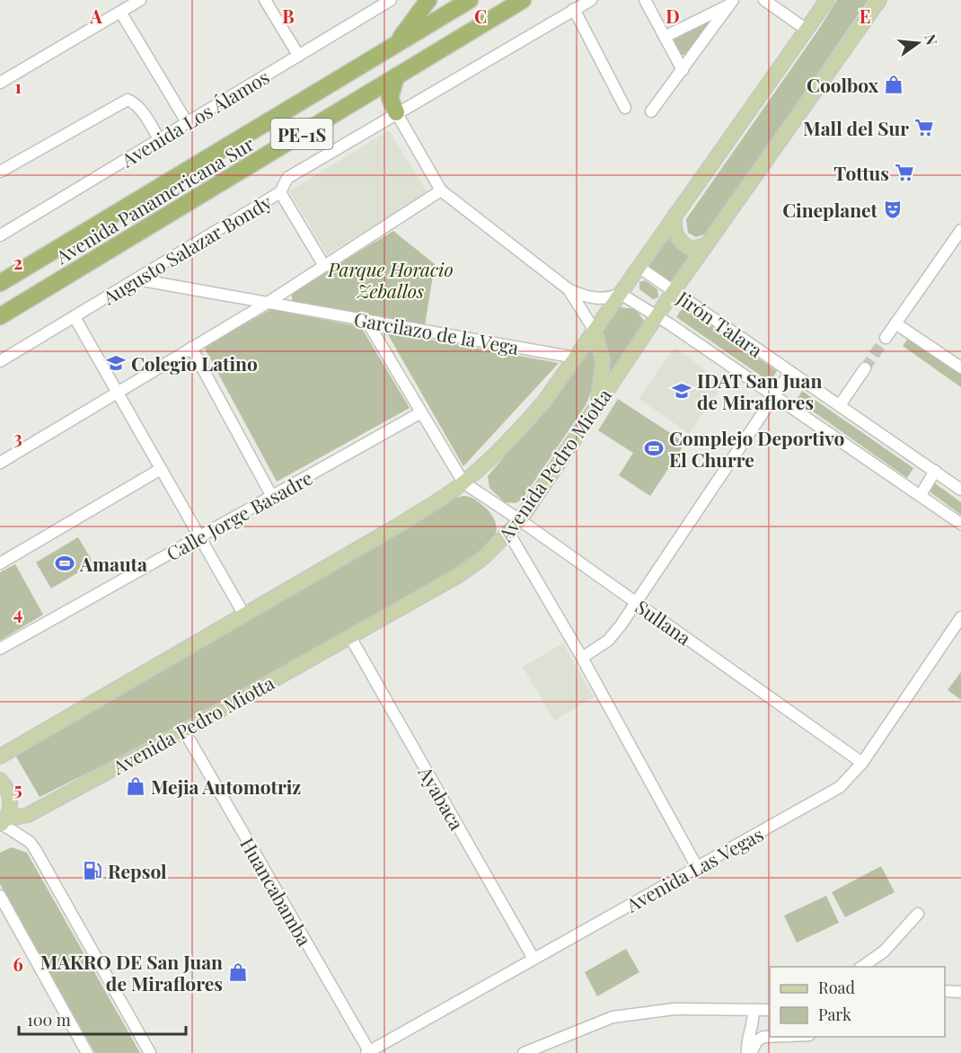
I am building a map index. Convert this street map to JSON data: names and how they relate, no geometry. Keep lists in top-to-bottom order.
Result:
{
  "streets": {
    "highway": ["PE-1S", "Avenida Panamericana Sur"],
    "main road": ["Avenida Pedro Miotta"],
    "street": [
      "Avenida Los Álamos",
      "Augusto Salazar Bondy",
      "Jirón Talara",
      "Garcilazo de la Vega",
      "Calle Jorge Basadre",
      "Sullana",
      "Ayabaca",
      "Avenida Las Vegas",
      "Huancabamba"
    ]
  },
  "crossings": [
    ["Augusto Salazar Bondy", "Garcilazo de la Vega"],
    ["Jirón Talara", "Avenida Pedro Miotta"],
    ["Avenida Pedro Miotta", "Sullana"],
    ["Avenida Pedro Miotta", "Ayabaca"],
    ["Avenida Pedro Miotta", "Huancabamba"],
    ["Sullana", "Avenida Las Vegas"],
    ["Ayabaca", "Avenida Las Vegas"],
    ["Avenida Las Vegas", "Huancabamba"]
  ],
  "parks": ["Parque Horacio Zeballos"],
  "places": {
    "shop": ["Coolbox", "Mejia Automotriz", "MAKRO DE San Juan de Miraflores"],
    "supermarket": ["Mall del Sur", "Tottus"],
    "theatre": ["Cineplanet"],
    "school or university": ["Colegio Latino", "IDAT San Juan de Miraflores"],
    "sports": ["Complejo Deportivo El Churre", "Amauta"],
    "fuel station": ["Repsol"]
  },
  "legend": ["Road", "Park"],
  "scale_bar": "100 m",
  "north": "right",
  "grid": {
    "columns": [
      "A",
      "B",
      "C",
      "D",
      "E"
    ],
    "rows": [
      "1",
      "2",
      "3",
      "4",
      "5",
      "6"
    ]
  }
}
